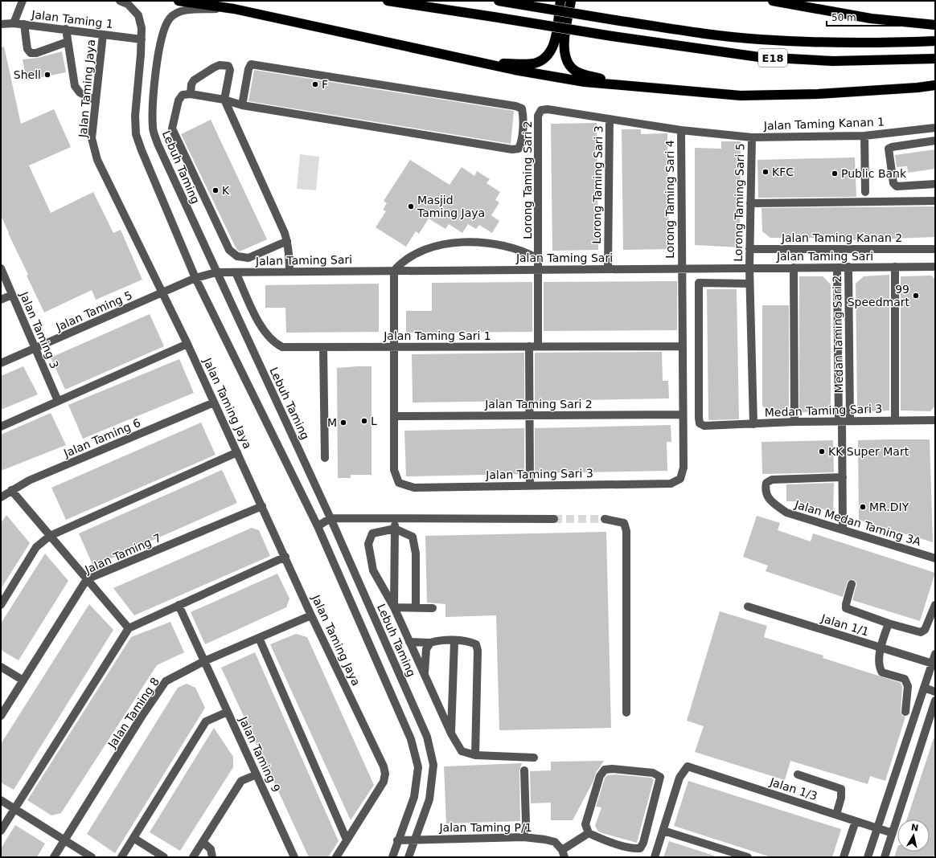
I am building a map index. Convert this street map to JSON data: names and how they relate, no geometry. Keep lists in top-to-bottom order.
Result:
{
  "streets": {
    "highway": ["E18"],
    "street": [
      "Jalan Taming 1",
      "Jalan Taming Jaya",
      "Jalan Taming Kanan 1",
      "Lebuh Taming",
      "Lorong Taming Sari 2",
      "Lorong Taming Sari 3",
      "Lorong Taming Sari 4",
      "Lorong Taming Sari 5",
      "Jalan Taming Kanan 2",
      "Jalan Taming Sari",
      "Jalan Taming 5",
      "Jalan Taming 3",
      "Medan Taming Sari 2",
      "Jalan Taming Sari 1",
      "Jalan Taming Sari 2",
      "Medan Taming Sari 3",
      "Jalan Taming 6",
      "Jalan Taming Sari 3",
      "Jalan Medan Taming 3A",
      "Jalan Taming 7",
      "Jalan 1/1",
      "Jalan Taming 8",
      "Jalan Taming 9",
      "Jalan 1/3",
      "Jalan Taming P/1"
    ]
  },
  "crossings": [
    ["Jalan Taming 1", "Jalan Taming Jaya"],
    ["Jalan Taming Jaya", "Jalan Taming 5"],
    ["Jalan Taming Jaya", "Jalan Taming 6"],
    ["Jalan Taming Jaya", "Jalan Taming 7"],
    ["Jalan Taming Jaya", "Jalan Taming 8"],
    ["Jalan Taming Kanan 1", "Lorong Taming Sari 2"],
    ["Jalan Taming Kanan 1", "Lorong Taming Sari 3"],
    ["Jalan Taming Kanan 1", "Lorong Taming Sari 4"],
    ["Jalan Taming Kanan 1", "Lorong Taming Sari 5"],
    ["Lebuh Taming", "Jalan Taming Sari"],
    ["Lebuh Taming", "Jalan Taming P/1"],
    ["Lorong Taming Sari 2", "Jalan Taming Sari"],
    ["Lorong Taming Sari 2", "Jalan Taming Sari 1"],
    ["Lorong Taming Sari 3", "Jalan Taming Sari"],
    ["Lorong Taming Sari 4", "Jalan Taming Sari"],
    ["Lorong Taming Sari 4", "Jalan Taming Sari 1"],
    ["Lorong Taming Sari 4", "Jalan Taming Sari 2"],
    ["Lorong Taming Sari 4", "Jalan Taming Sari 3"],
    ["Lorong Taming Sari 5", "Jalan Taming Kanan 2"],
    ["Lorong Taming Sari 5", "Jalan Taming Sari"],
    ["Lorong Taming Sari 5", "Medan Taming Sari 3"],
    ["Jalan Taming Sari", "Jalan Taming 5"],
    ["Jalan Taming Sari", "Medan Taming Sari 2"],
    ["Jalan Taming Sari", "Jalan Taming Sari 1"],
    ["Jalan Taming Sari", "Medan Taming Sari 3"],
    ["Jalan Taming 5", "Jalan Taming 3"],
    ["Medan Taming Sari 2", "Medan Taming Sari 3"],
    ["Jalan Taming Sari 2", "Jalan Taming Sari 3"],
    ["Jalan Taming 8", "Jalan Taming 9"]
  ],
  "places": [
    "Shell",
    "F",
    "KFC",
    "Public Bank",
    "K",
    "Masjid Taming Jaya",
    "99 Speedmart",
    "L",
    "M",
    "KK Super Mart",
    "MR.DIY"
  ],
  "scale_bar": "50 m",
  "north": "top"
}
